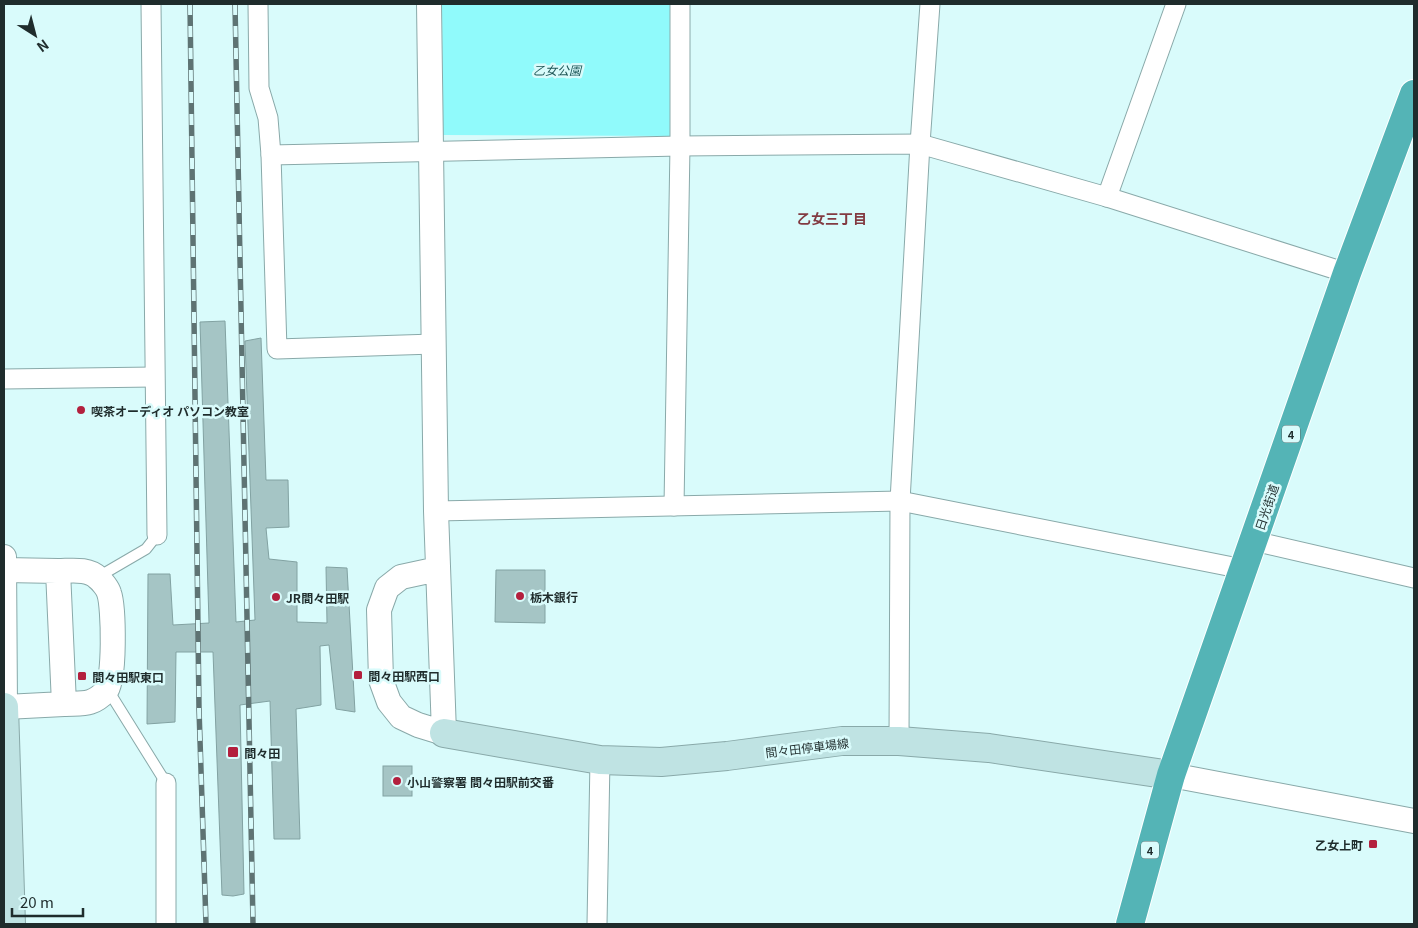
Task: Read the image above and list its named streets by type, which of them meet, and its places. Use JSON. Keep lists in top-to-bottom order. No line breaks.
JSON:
{"streets":{"highway":["4","日光街道"],"main road":["間々田停車場線"]},"crossings":[["日光街道","間々田停車場線"]],"districts":["乙女三丁目"],"parks":["乙女公園"],"places":{"other":["喫茶オーディオ パソコン教室","栃木銀行","JR間々田駅","小山警察署 間々田駅前交番"],"transit":["間々田駅西口","間々田駅東口","間々田","乙女上町"]},"scale_bar":"20 m","north":"bottom right"}
